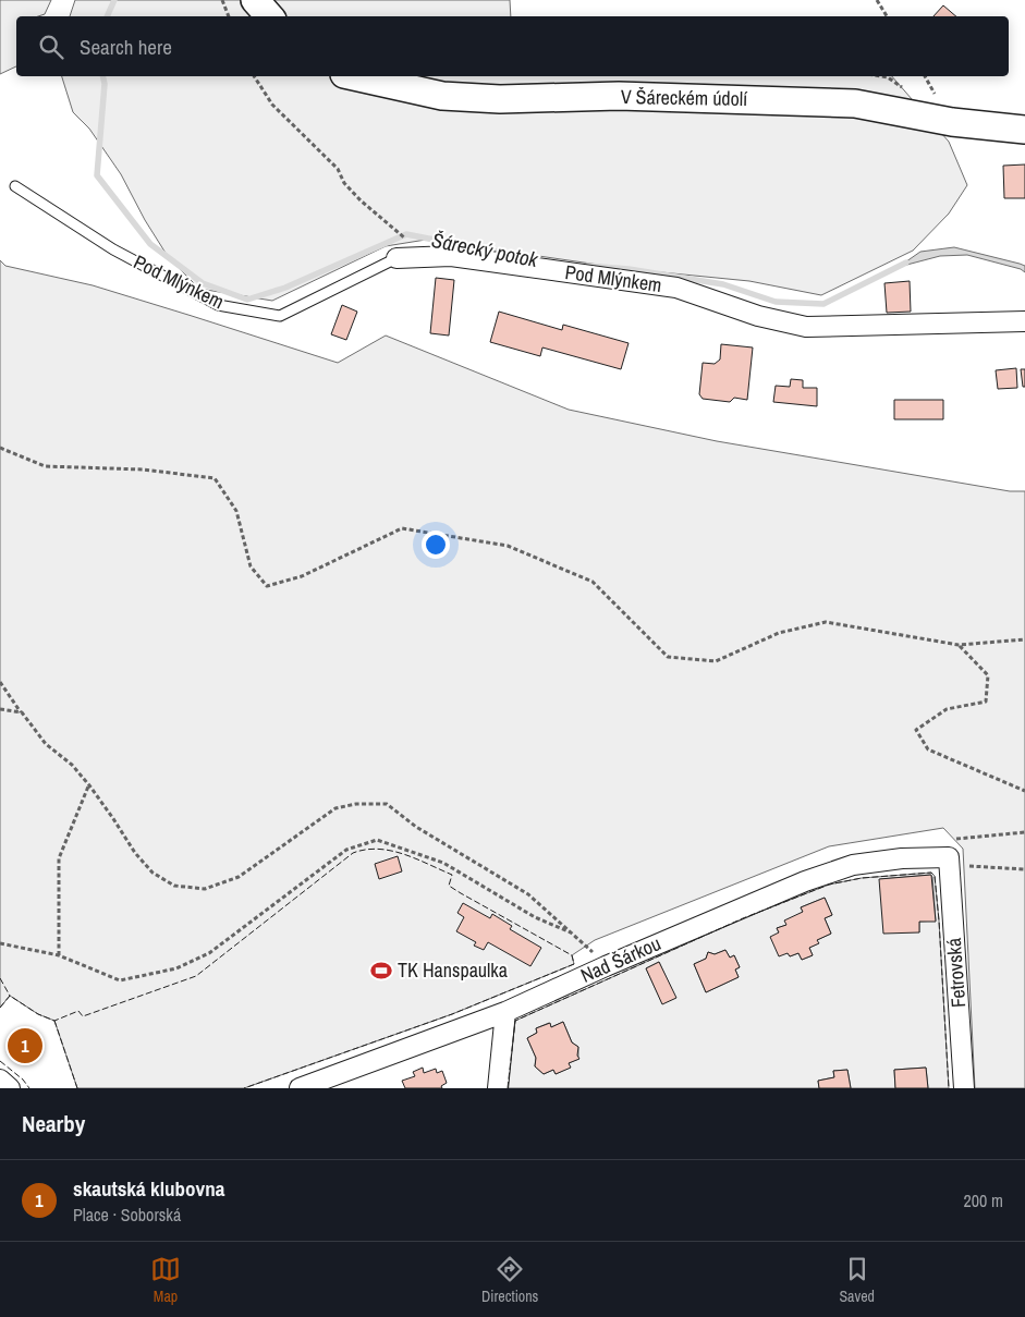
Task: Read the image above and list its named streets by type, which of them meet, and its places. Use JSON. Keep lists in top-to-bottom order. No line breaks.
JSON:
{"streets":{"street":["V Šáreckém údolí","Pod Mlýnkem","Nad Šárkou","Fetrovská"]},"crossings":[["Nad Šárkou","Fetrovská"]],"water":["Šárecký potok"],"places":{"sports":["TK Hanspaulka"]},"page":{"search":"Search here","pins":"1","heading":"Nearby","list":[{"mark":"1","name":"skautská klubovna","note":"Place · Soborská","value":"200 m"}],"nav":["Map","Directions","Saved"]}}
